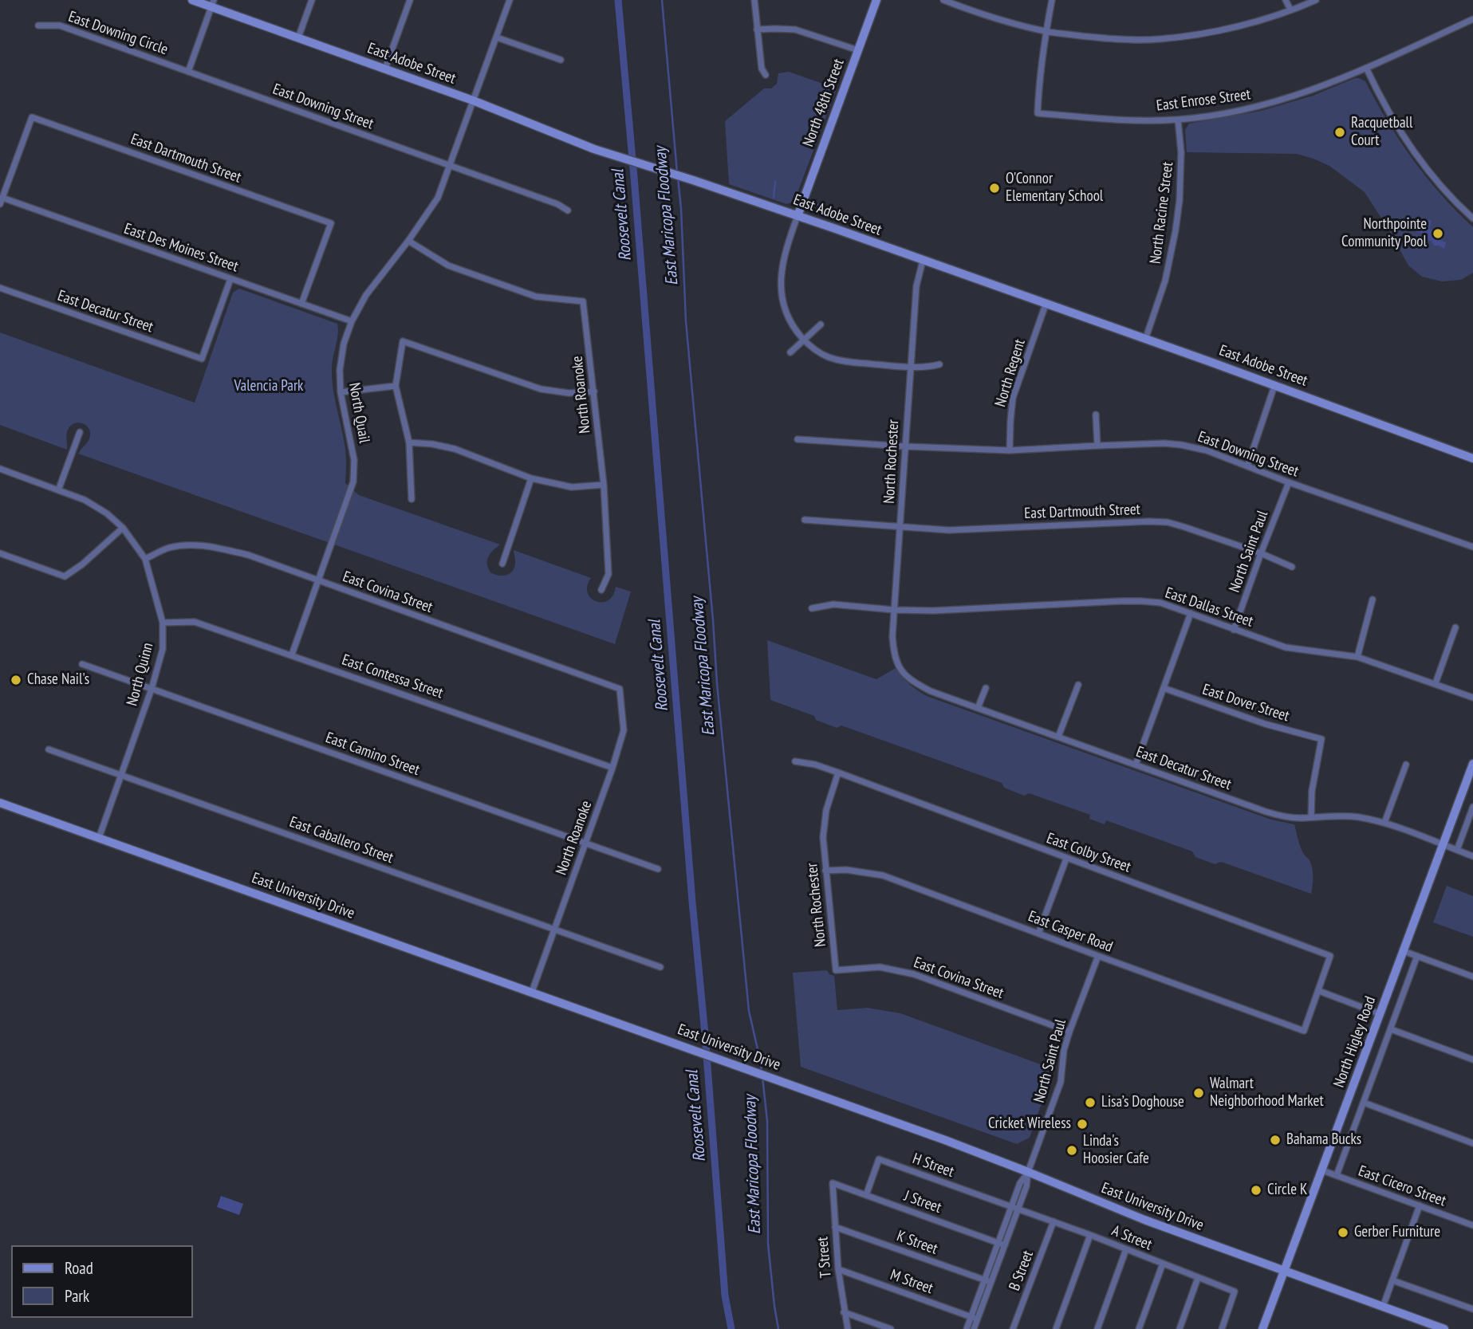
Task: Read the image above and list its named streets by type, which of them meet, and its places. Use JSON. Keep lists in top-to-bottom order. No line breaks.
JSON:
{"streets":{"main road":["East Adobe Street","North 48th Street","East University Drive","North Higley Road"],"street":["East Downing Circle","East Enrose Street","East Downing Street","East Dartmouth Street","North Racine Street","East Des Moines Street","East Decatur Street","North Regent","North Roanoke","North Quail","North Rochester","North Saint Paul","East Covina Street","East Dallas Street","North Quinn","East Contessa Street","East Dover Street","East Camino Street","East Caballero Street","East Colby Street","East Casper Road","H Street","East Cicero Street","J Street","A Street","K Street","T Street","B Street","M Street"]},"crossings":[["East Downing Circle","East Downing Street"],["East Adobe Street","North 48th Street"],["East Adobe Street","North Racine Street"],["East Adobe Street","North Regent"],["East Adobe Street","North Quail"],["East Adobe Street","North Rochester"],["East Enrose Street","North Racine Street"],["East Downing Street","North Regent"],["East Downing Street","North Quail"],["East Downing Street","North Rochester"],["East Downing Street","North Saint Paul"],["East Dartmouth Street","East Des Moines Street"],["East Dartmouth Street","North Rochester"],["East Dartmouth Street","North Saint Paul"],["East Des Moines Street","East Decatur Street"],["East Des Moines Street","North Quail"],["East Decatur Street","North Rochester"],["East Decatur Street","East Dover Street"],["East Decatur Street","North Higley Road"],["North Roanoke","North Quail"],["North Roanoke","East Covina Street"],["North Roanoke","East Contessa Street"],["North Roanoke","East Camino Street"],["North Roanoke","East Caballero Street"],["North Roanoke","East University Drive"],["North Quail","East Covina Street"],["North Quail","East Contessa Street"],["North Rochester","East Covina Street"],["North Rochester","East Dallas Street"],["North Rochester","East Colby Street"],["North Rochester","East Casper Road"],["North Saint Paul","East Covina Street"],["North Saint Paul","East Dallas Street"],["North Saint Paul","East University Drive"],["North Saint Paul","East Casper Road"],["East Covina Street","North Quinn"],["North Quinn","East Contessa Street"],["North Quinn","East Camino Street"],["North Quinn","East Caballero Street"],["North Quinn","East University Drive"],["East Colby Street","East Casper Road"],["East University Drive","North Higley Road"],["North Higley Road","East Cicero Street"],["H Street","J Street"],["H Street","A Street"],["J Street","T Street"],["A Street","B Street"],["K Street","T Street"],["T Street","M Street"]],"water":["Roosevelt Canal","East Maricopa Floodway"],"parks":["Valencia Park"],"places":["Racquetball Court","O'Connor Elementary School","Northpointe Community Pool","Chase Nail's","Walmart Neighborhood Market","Lisa’s Doghouse","Cricket Wireless","Bahama Bucks","Linda's Hoosier Cafe","Circle K","Gerber Furniture"],"legend":["Road","Park"]}
